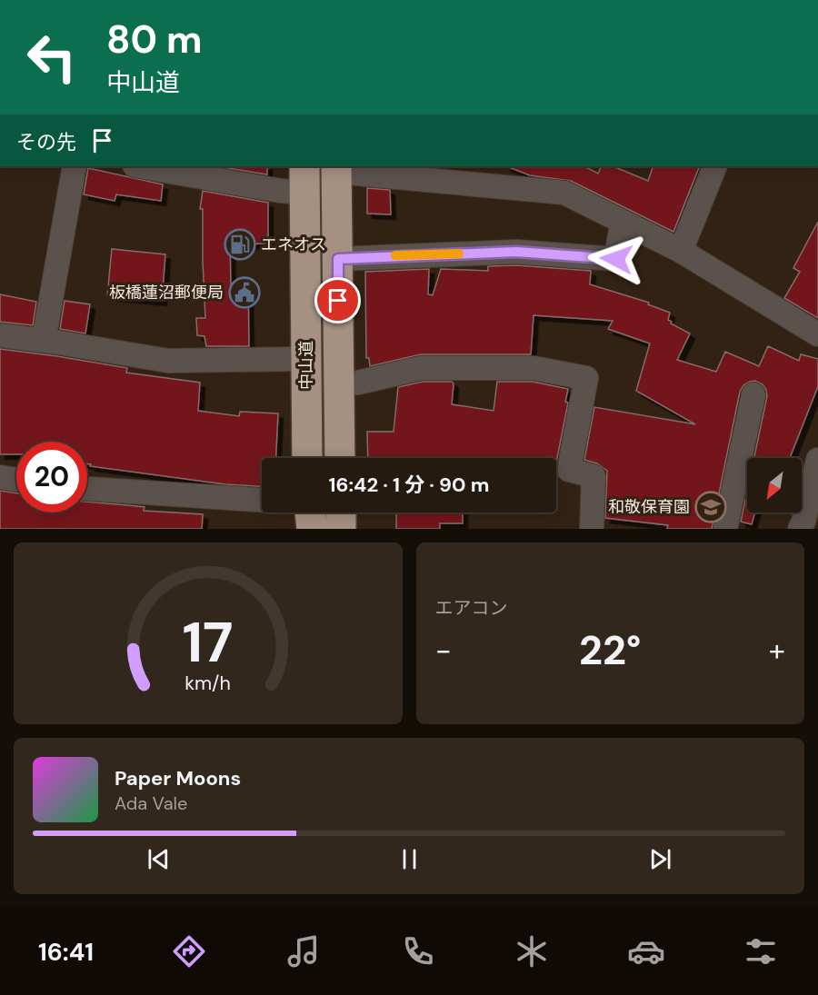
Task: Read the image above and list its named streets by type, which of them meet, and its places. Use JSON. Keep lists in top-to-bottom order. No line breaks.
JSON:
{"streets":{"highway":["中山道"]},"places":{"fuel station":["エネオス"],"public building":["板橋蓮沼郵便局"],"school or university":["和敬保育園"]},"north":"bottom left","page":{"turn":["80 m","中山道"],"then":"その先","limit":"20","trip":"16:42 · 1 分 · 90 m","tile":"エアコン","heat":["−","22°","+"],"song":["Paper Moons","Ada Vale"],"tabs":"16:41","gauge":["17","km/h"]}}
